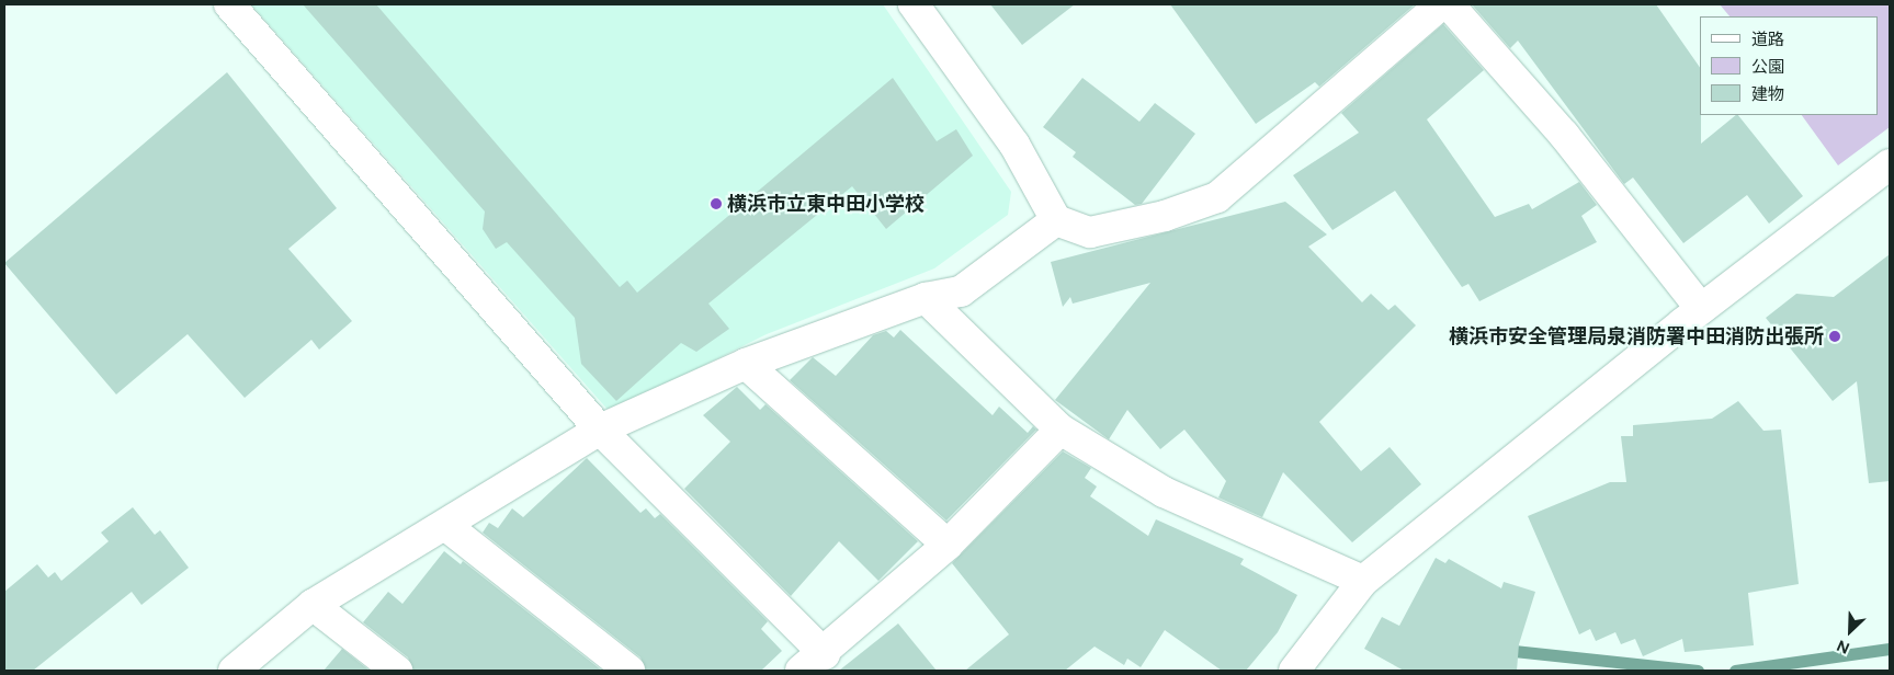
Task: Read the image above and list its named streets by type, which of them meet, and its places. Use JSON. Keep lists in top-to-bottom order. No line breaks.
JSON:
{"places":["横浜市立東中田小学校","横浜市安全管理局泉消防署中田消防出張所"],"legend":["道路","公園","建物"],"north":"bottom left"}
